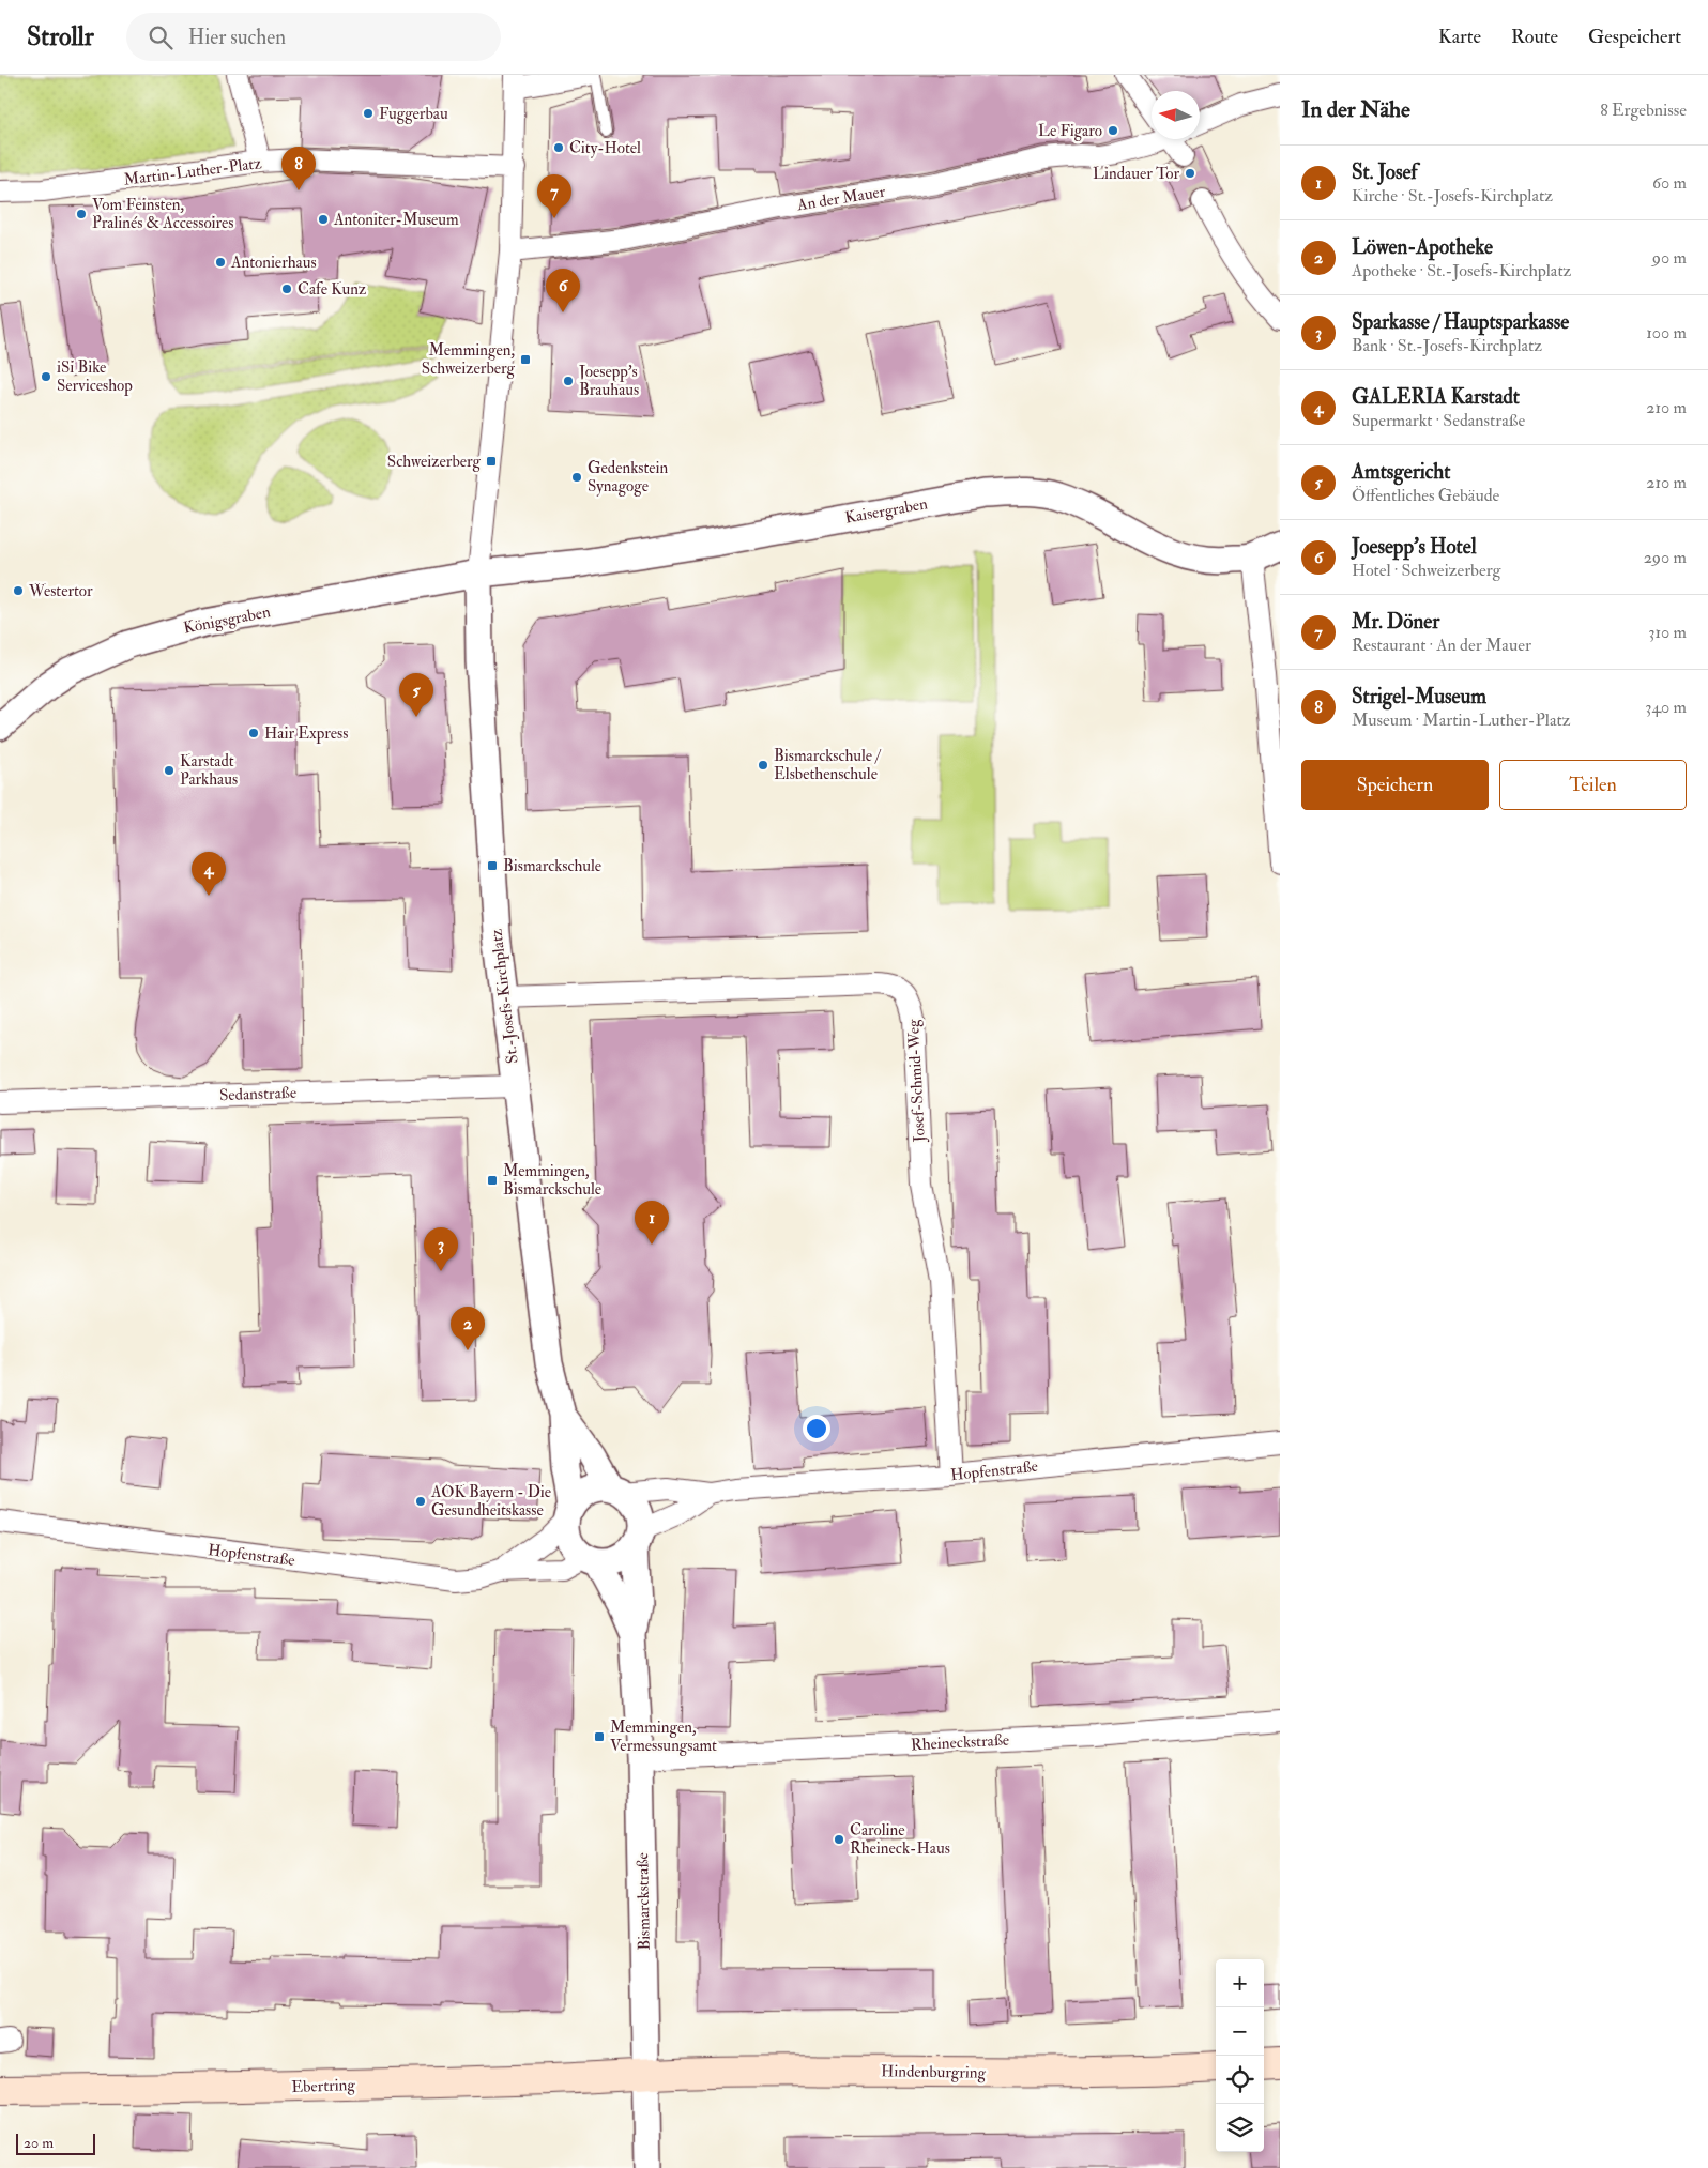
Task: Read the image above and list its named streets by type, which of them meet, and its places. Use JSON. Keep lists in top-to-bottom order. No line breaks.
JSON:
{"streets":{"main road":["Hindenburgring","Ebertring"],"street":["Martin-Luther-Platz","An der Mauer","Kaisergraben","Königsgraben","St.-Josefs-Kirchplatz","Josef-Schmid-Weg","Sedanstraße","Hopfenstraße","Rheineckstraße","Bismarckstraße"]},"crossings":[["Kaisergraben","Königsgraben"],["Kaisergraben","St.-Josefs-Kirchplatz"],["Königsgraben","St.-Josefs-Kirchplatz"],["St.-Josefs-Kirchplatz","Josef-Schmid-Weg"],["St.-Josefs-Kirchplatz","Sedanstraße"],["St.-Josefs-Kirchplatz","Hopfenstraße"],["St.-Josefs-Kirchplatz","Bismarckstraße"],["Josef-Schmid-Weg","Hopfenstraße"],["Hopfenstraße","Bismarckstraße"],["Rheineckstraße","Bismarckstraße"],["Bismarckstraße","Hindenburgring"],["Bismarckstraße","Ebertring"],["Hindenburgring","Ebertring"]],"places":{"other":["Fuggerbau","Le Figaro","City-Hotel","Lindauer Tor","Vom Feinsten, Pralinés & Accessoires","Antoniter-Museum","Antonierhaus","Cafe Kunz","iSi Bike Serviceshop","Joesepp's Brauhaus","Gedenkstein Synagoge","Westertor","Hair Express","Bismarckschule / Elsbethenschule","Karstadt Parkhaus","AOK Bayern - Die Gesundheitskasse","Caroline Rheineck-Haus"],"transit":["Memmingen, Schweizerberg","Schweizerberg","Bismarckschule","Memmingen, Bismarckschule","Memmingen, Vermessungsamt"]},"scale_bar":"20 m","north":"left","page":{"header":"Strollr","search":"Hier suchen","nav":["Karte","Route","Gespeichert"],"heading":["In der Nähe","8 Ergebnisse"],"list":[{"mark":"1","name":"St. Josef","note":"Kirche · St.-Josefs-Kirchplatz","value":"60 m"},{"mark":"2","name":"Löwen-Apotheke","note":"Apotheke · St.-Josefs-Kirchplatz","value":"90 m"},{"mark":"3","name":"Sparkasse / Hauptsparkasse","note":"Bank · St.-Josefs-Kirchplatz","value":"100 m"},{"mark":"4","name":"GALERIA Karstadt","note":"Supermarkt · Sedanstraße","value":"210 m"},{"mark":"5","name":"Amtsgericht","note":"Öffentliches Gebäude","value":"210 m"},{"mark":"6","name":"Joesepp's Hotel","note":"Hotel · Schweizerberg","value":"290 m"},{"mark":"7","name":"Mr. Döner","note":"Restaurant · An der Mauer","value":"310 m"},{"mark":"8","name":"Strigel-Museum","note":"Museum · Martin-Luther-Platz","value":"340 m"}],"pins":["8","7","6","5","4","1","3","2"],"buttons":["Speichern","Teilen"],"map_buttons":["+","−"],"scale":"20 m"}}
